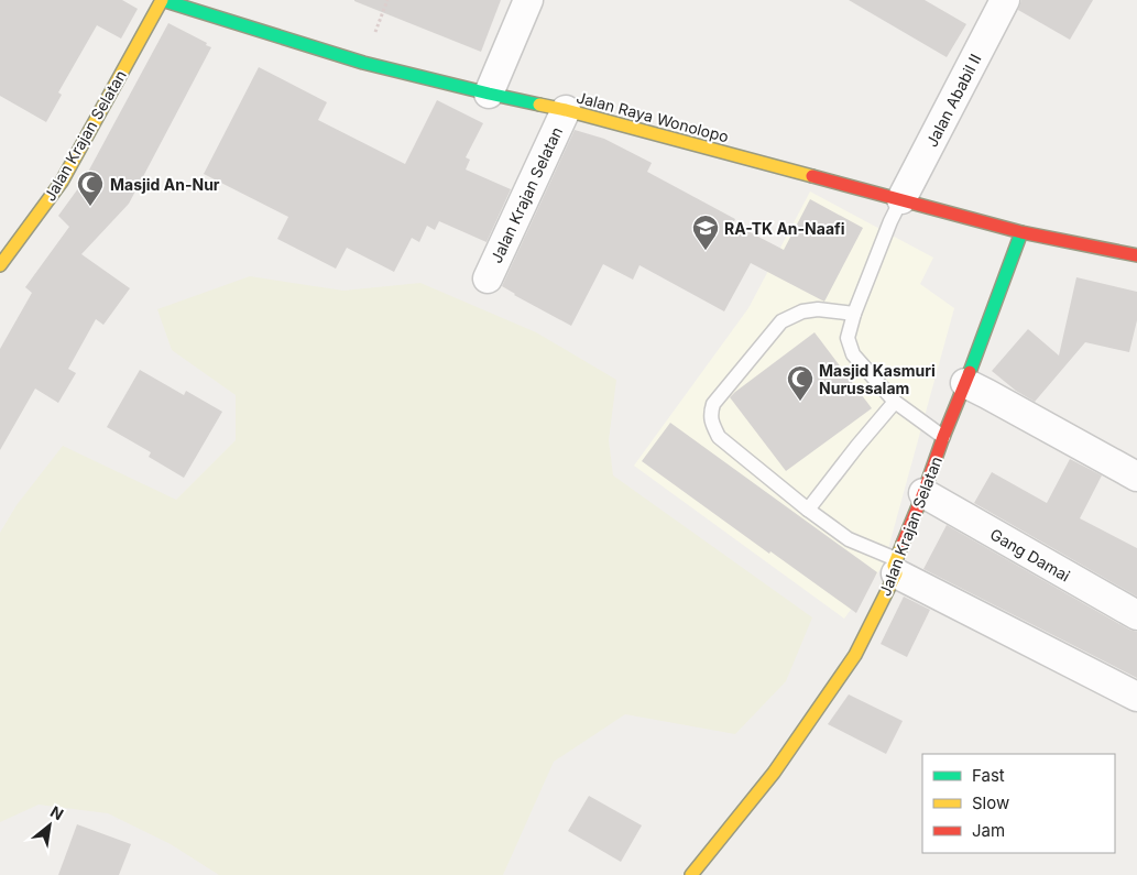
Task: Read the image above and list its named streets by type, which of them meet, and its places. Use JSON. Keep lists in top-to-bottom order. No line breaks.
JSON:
{"streets":{"street":["Jalan Ababil II","Jalan Raya Wonolopo","Jalan Krajan Selatan","Gang Damai"]},"crossings":[["Jalan Ababil II","Jalan Raya Wonolopo"],["Jalan Raya Wonolopo","Jalan Krajan Selatan"],["Jalan Krajan Selatan","Gang Damai"]],"places":{"mosque":["Masjid An-Nur","Masjid Kasmuri Nurussalam"],"school or university":["RA-TK An-Naafi"]},"legend":["Fast","Slow","Jam"],"north":"top right"}
